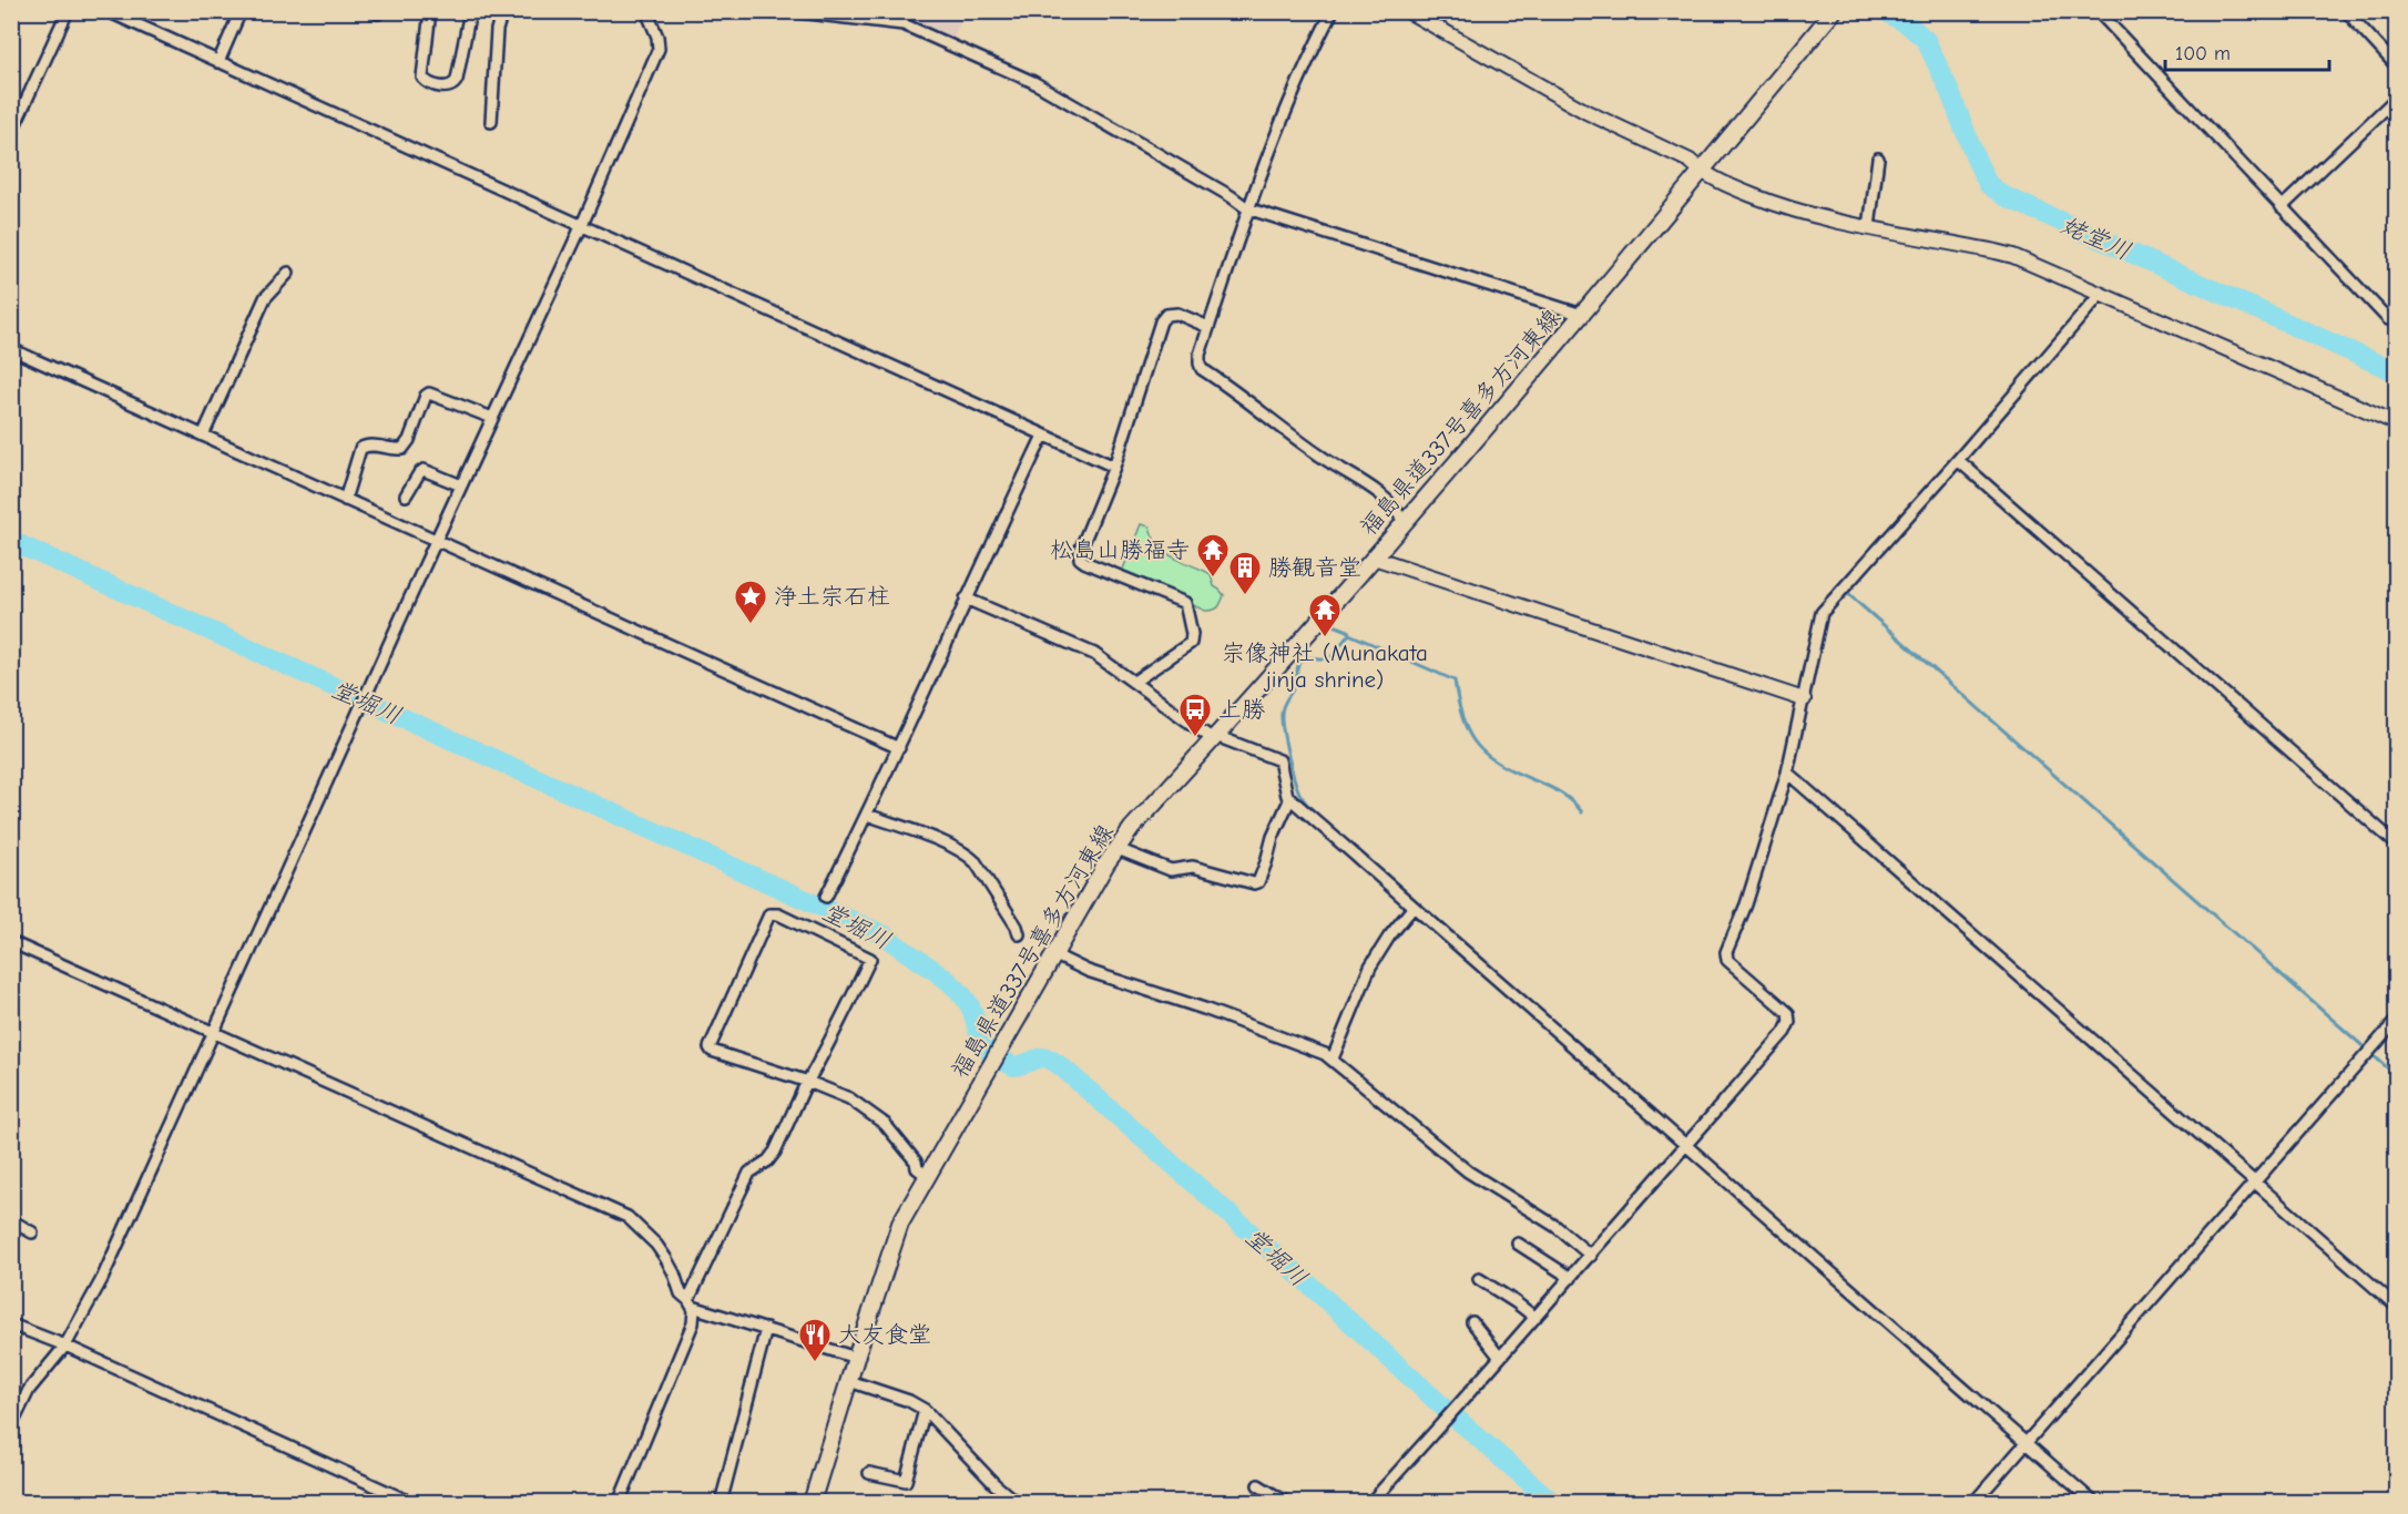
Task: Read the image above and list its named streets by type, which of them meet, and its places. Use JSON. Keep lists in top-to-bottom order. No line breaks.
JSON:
{"streets":{"main road":["福島県道337号喜多方河東線"]},"water":["姥堂川","堂堀川"],"places":{"temple":["松島山勝福寺","宗像神社 (Munakata jinja shrine)"],"building":["勝観音堂"],"place":["浄土宗石柱"],"bus stop":["上勝"],"restaurant":["大友食堂"]},"scale_bar":"100 m"}
